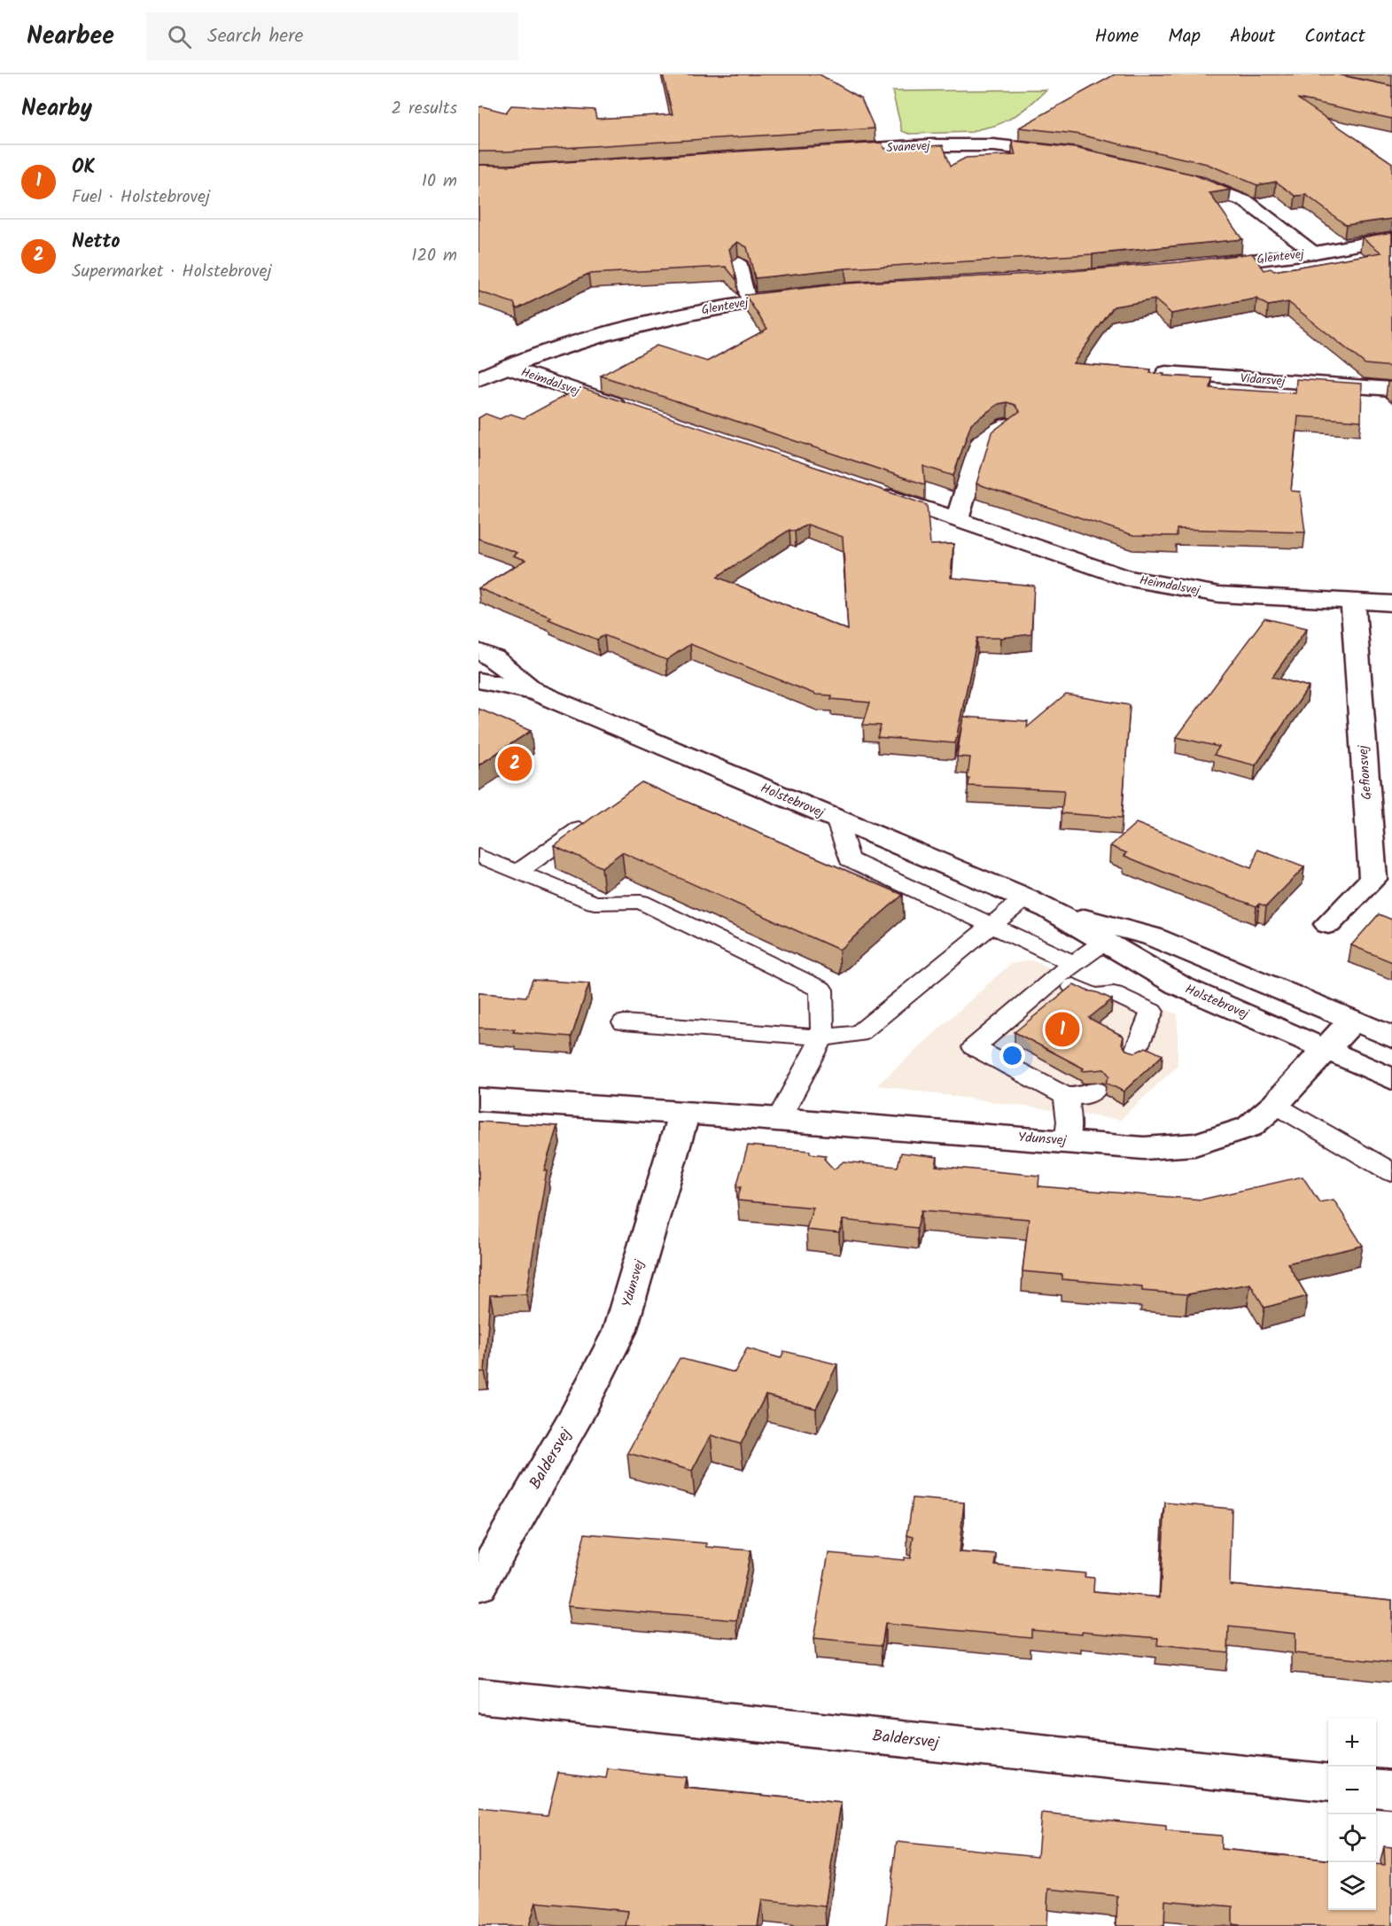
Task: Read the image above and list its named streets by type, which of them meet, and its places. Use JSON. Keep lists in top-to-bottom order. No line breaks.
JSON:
{"streets":{"street":["Svanevej","Glentevej","Vidarsvej","Heimdalsvej","Gefionsvej","Holstebrovej","Ydunsvej","Baldersvej"]},"crossings":[["Glentevej","Heimdalsvej"],["Heimdalsvej","Gefionsvej"],["Holstebrovej","Ydunsvej"],["Ydunsvej","Baldersvej"]],"page":{"header":"Nearbee","search":"Search here","nav":["Home","Map","About","Contact"],"heading":["Nearby","2 results"],"list":[{"mark":"1","name":"OK","note":"Fuel · Holstebrovej","value":"10 m"},{"mark":"2","name":"Netto","note":"Supermarket · Holstebrovej","value":"120 m"}],"pins":["2","1"],"map_buttons":["+","−"]}}
